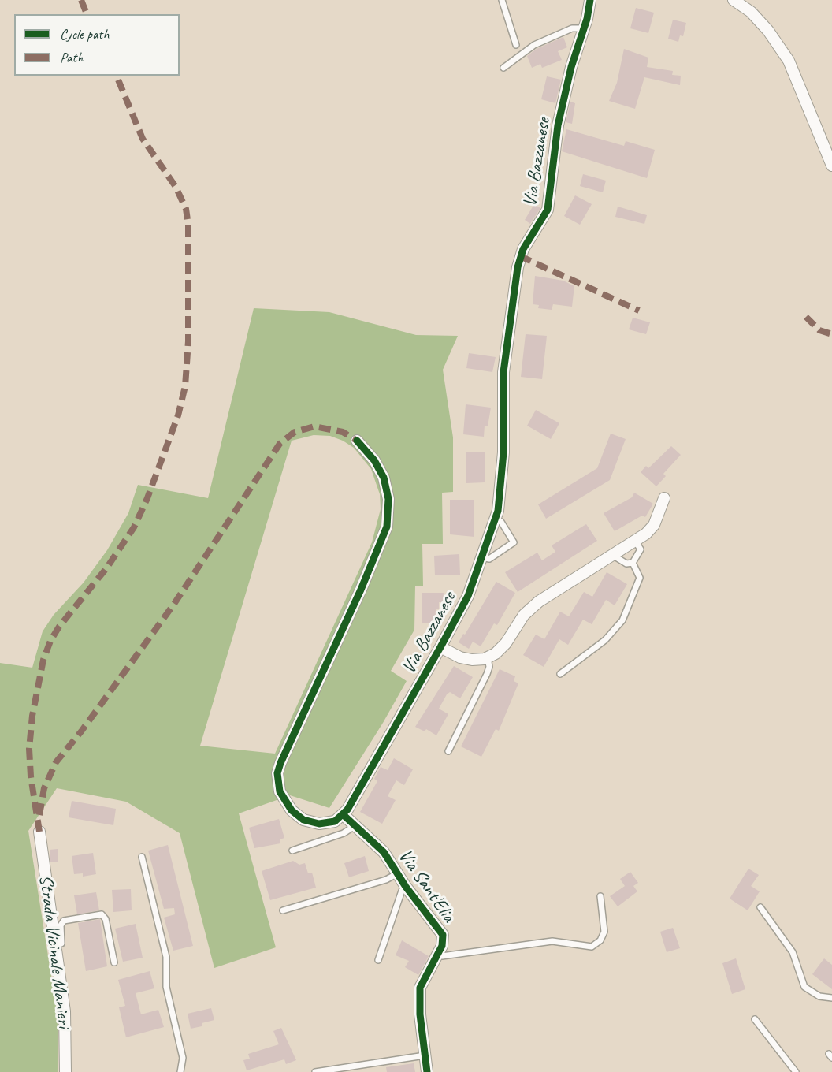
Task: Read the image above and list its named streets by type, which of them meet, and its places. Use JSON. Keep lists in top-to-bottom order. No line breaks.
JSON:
{"streets":{"street":["Via Bazzanese","Via Sant'Elia","Strada Vicinale Manieri"]},"crossings":[["Via Bazzanese","Via Sant'Elia"]],"legend":["Cycle path","Path"]}
